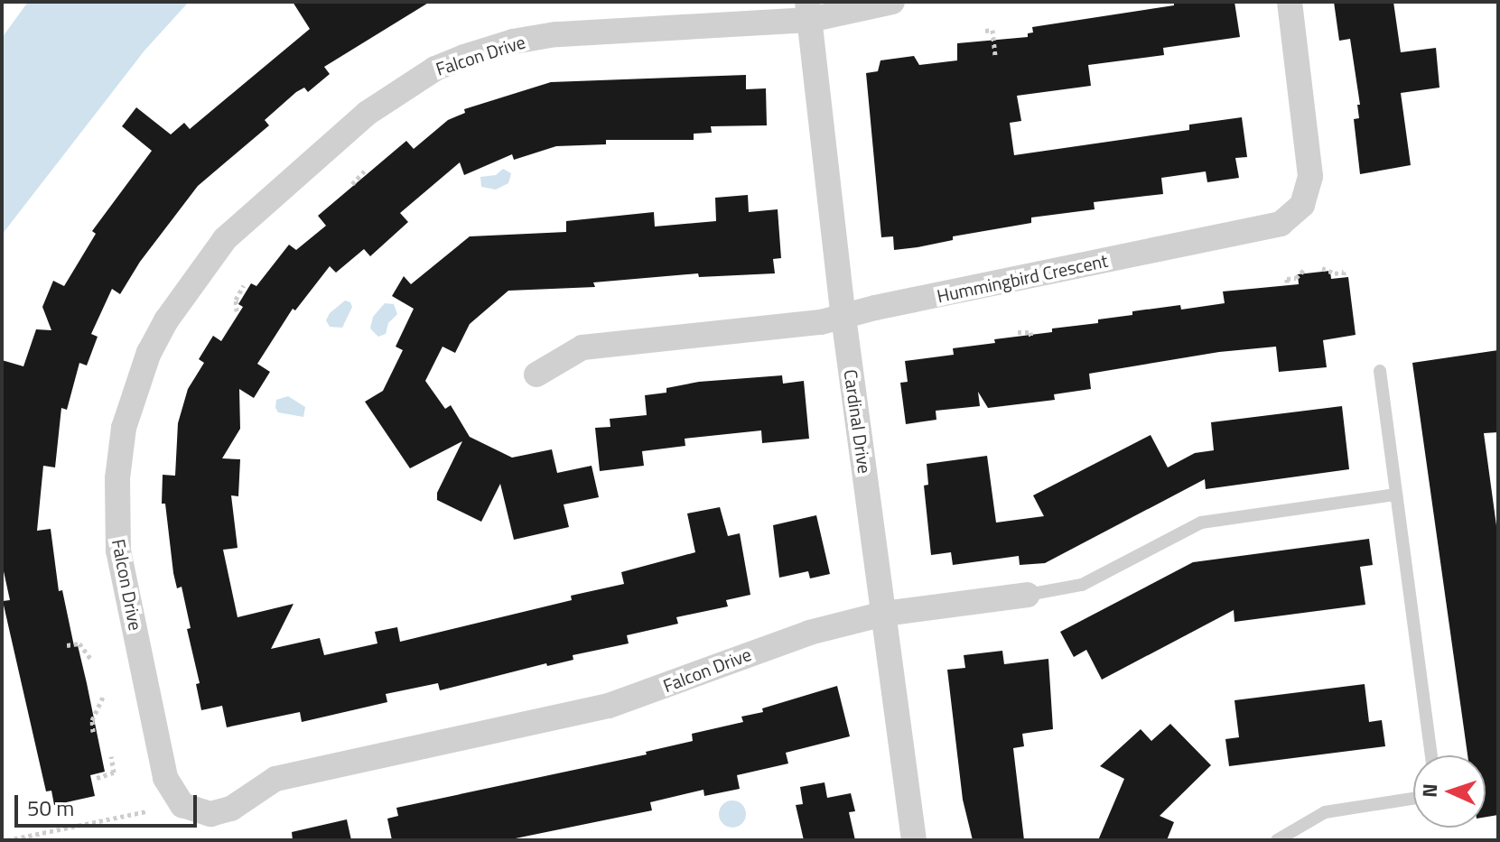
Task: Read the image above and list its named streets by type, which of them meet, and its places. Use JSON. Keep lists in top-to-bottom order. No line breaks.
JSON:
{"streets":{"street":["Falcon Drive","Hummingbird Crescent","Cardinal Drive"]},"crossings":[["Falcon Drive","Cardinal Drive"],["Hummingbird Crescent","Cardinal Drive"]],"scale_bar":"50 m","north":"left"}
